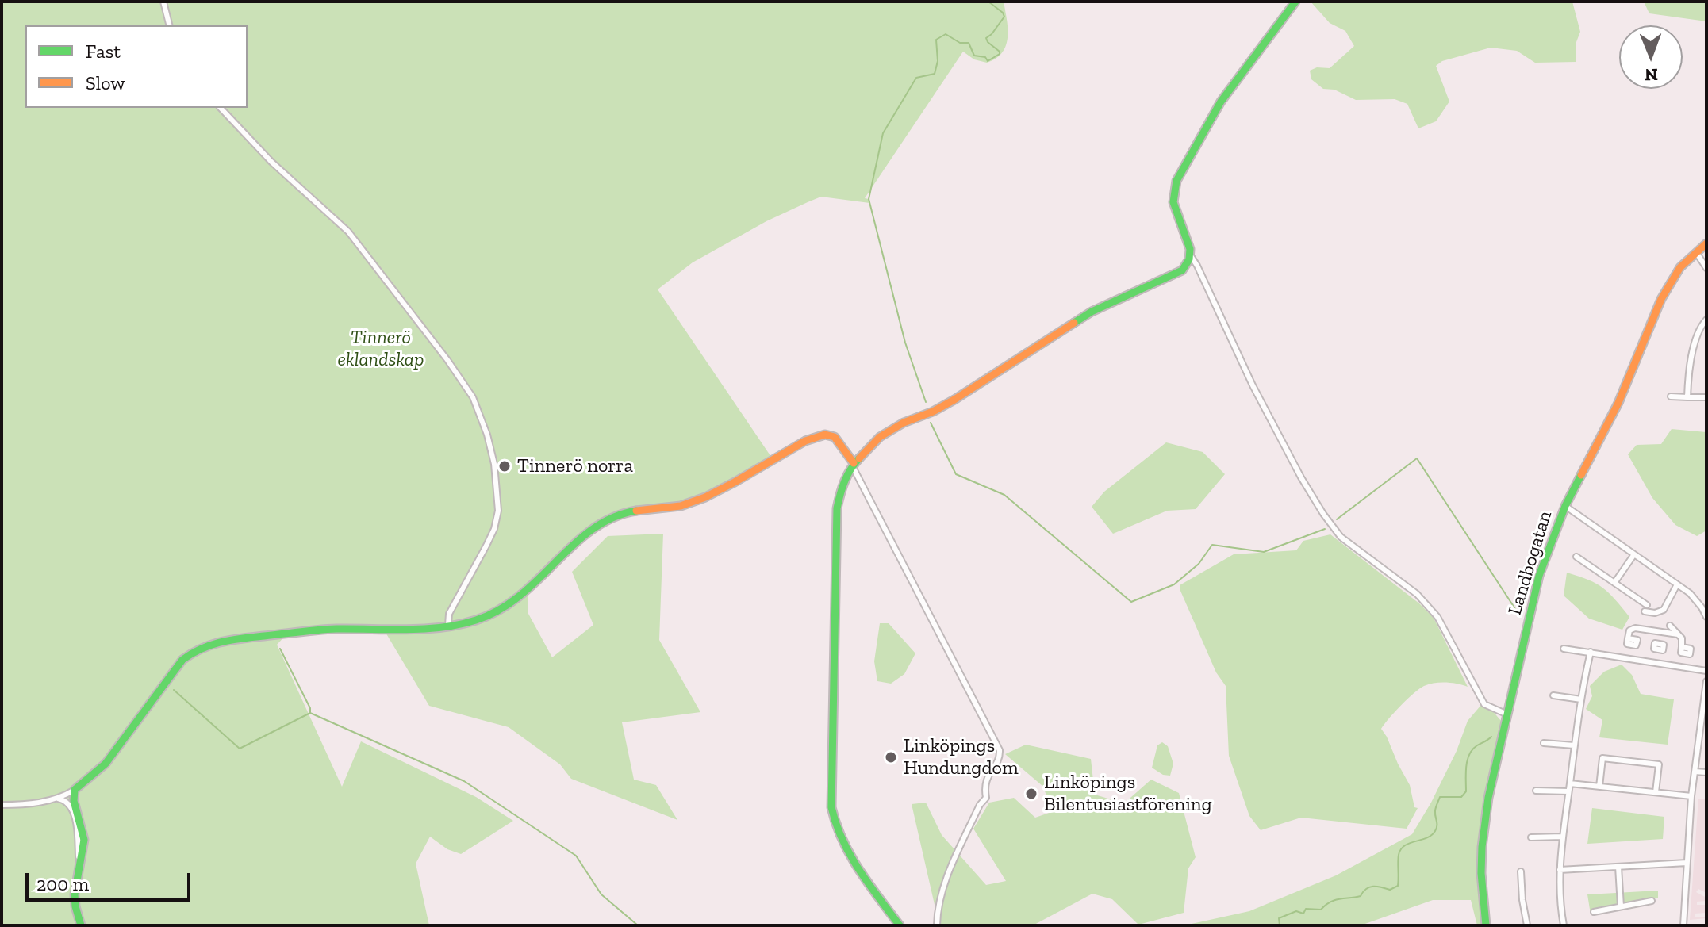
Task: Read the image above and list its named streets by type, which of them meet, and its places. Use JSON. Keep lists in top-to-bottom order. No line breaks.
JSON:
{"streets":{"street":["Landbogatan"]},"parks":["Tinnerö eklandskap"],"places":["Tinnerö norra","Linköpings Hundungdom","Linköpings Bilentusiastförening"],"legend":["Fast","Slow"],"scale_bar":"200 m","north":"bottom"}
